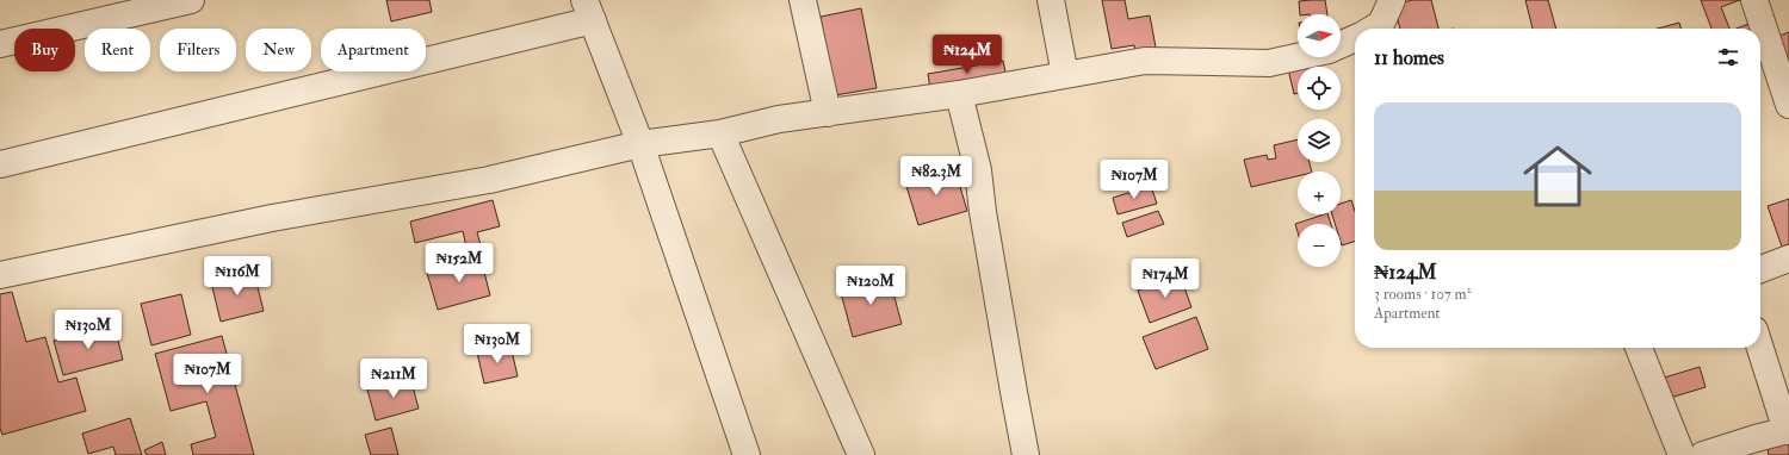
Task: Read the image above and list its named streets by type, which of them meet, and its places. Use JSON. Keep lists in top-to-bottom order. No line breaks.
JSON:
{"north":"right","page":{"map_buttons":["+","−"],"chip":["Buy","Rent","Filters","New","Apartment"],"heading":"11 homes","price":["₦124M","₦82.3M","₦107M","₦152M","₦116M","₦174M","₦120M","₦130M","₦130M","₦107M","₦211M"],"list":[{"name":"₦124M","note":"3 rooms · 107 m² · Apartment"}]}}
